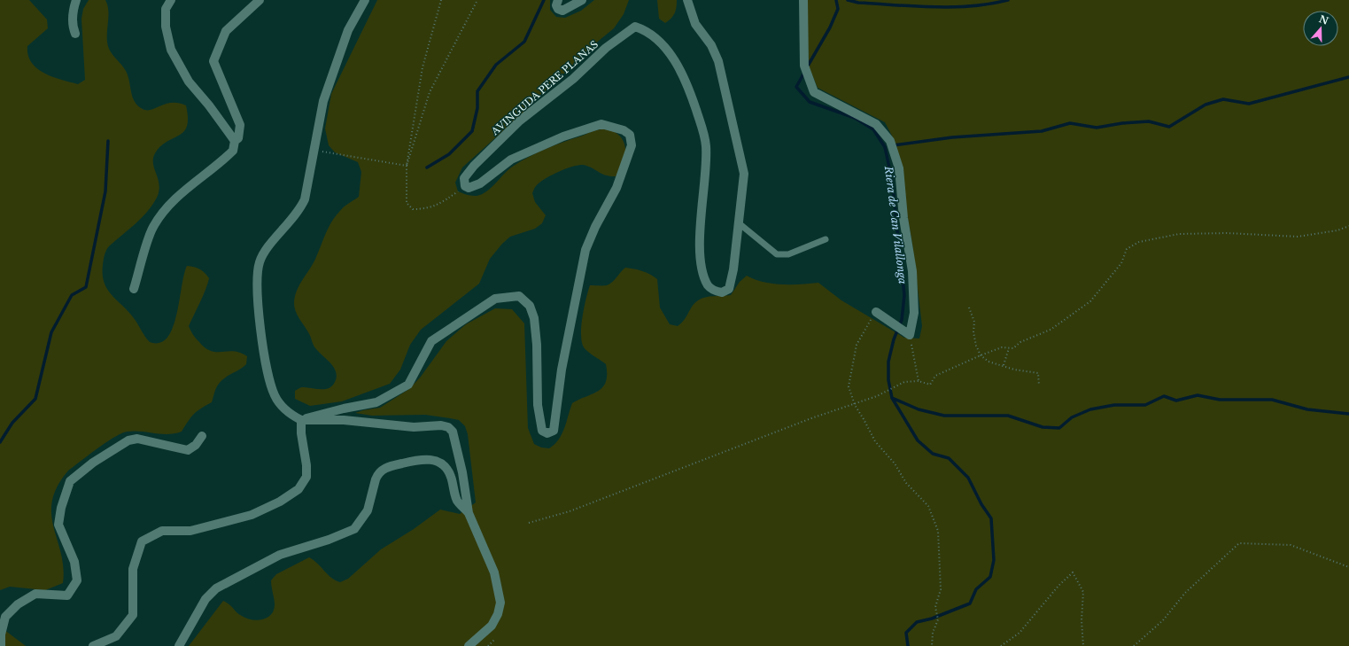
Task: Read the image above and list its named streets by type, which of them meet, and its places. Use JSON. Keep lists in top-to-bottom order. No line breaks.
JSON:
{"streets":{"street":["AVINGUDA PERE PLANAS"]},"water":["Riera de Can Vilallonga"],"north":"top"}
